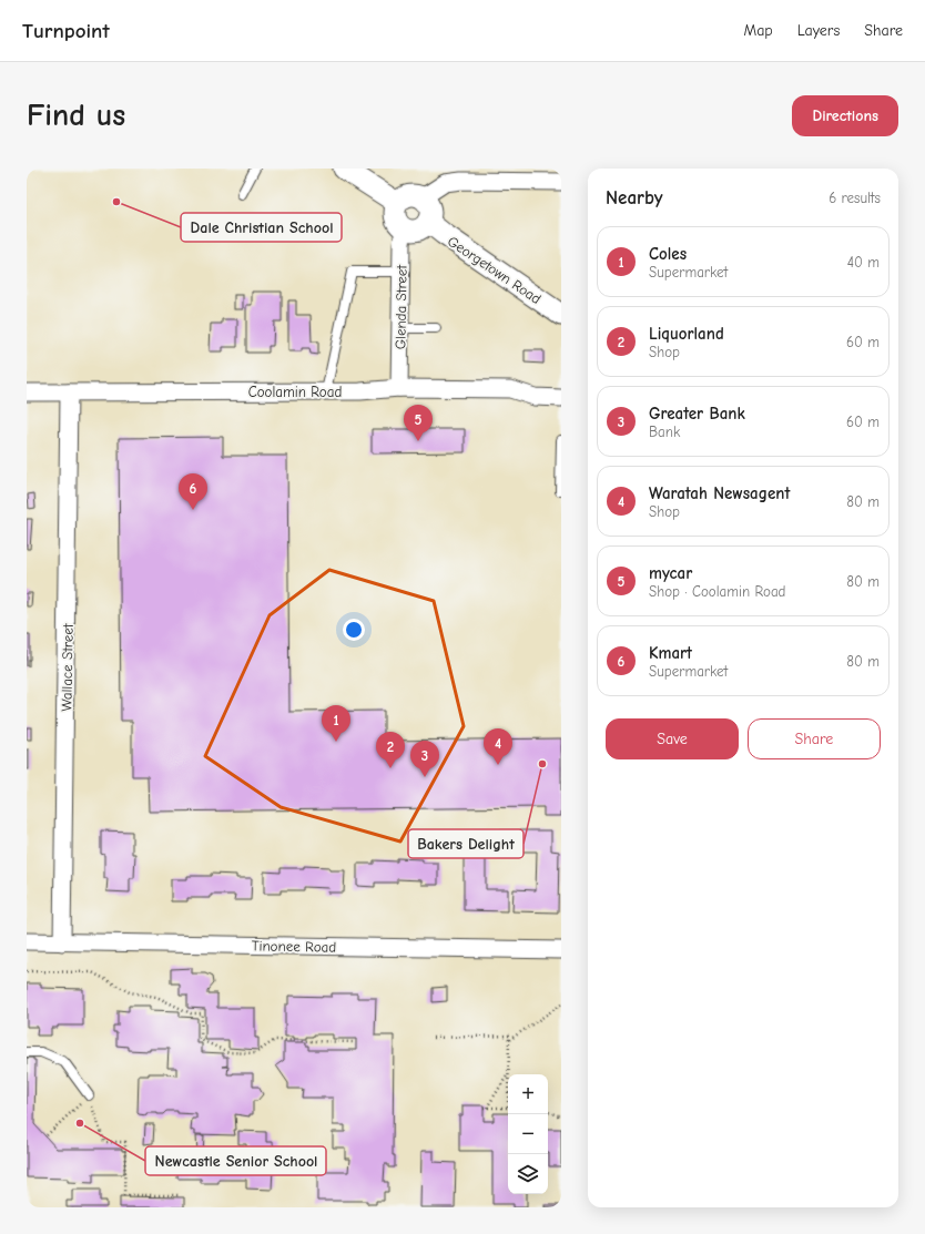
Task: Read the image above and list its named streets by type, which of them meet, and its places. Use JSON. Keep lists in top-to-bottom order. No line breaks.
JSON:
{"streets":{"street":["Georgetown Road","Glenda Street","Coolamin Road","Wallace Street","Tinonee Road"]},"crossings":[["Georgetown Road","Glenda Street"],["Glenda Street","Coolamin Road"],["Coolamin Road","Wallace Street"],["Wallace Street","Tinonee Road"]],"places":["Dale Christian School","Bakers Delight","Newcastle Senior School"],"page":{"header":"Turnpoint","nav":["Map","Layers","Share"],"buttons":["Directions",["Save","Share"]],"title":"Find us","heading":["Nearby","6 results"],"list":[{"mark":"1","name":"Coles","note":"Supermarket","value":"40 m"},{"mark":"2","name":"Liquorland","note":"Shop","value":"60 m"},{"mark":"3","name":"Greater Bank","note":"Bank","value":"60 m"},{"mark":"4","name":"Waratah Newsagent","note":"Shop","value":"80 m"},{"mark":"5","name":"mycar","note":"Shop · Coolamin Road","value":"80 m"},{"mark":"6","name":"Kmart","note":"Supermarket","value":"80 m"}],"pins":["5","6","1","4","2","3"],"map_buttons":["+","−"]}}
